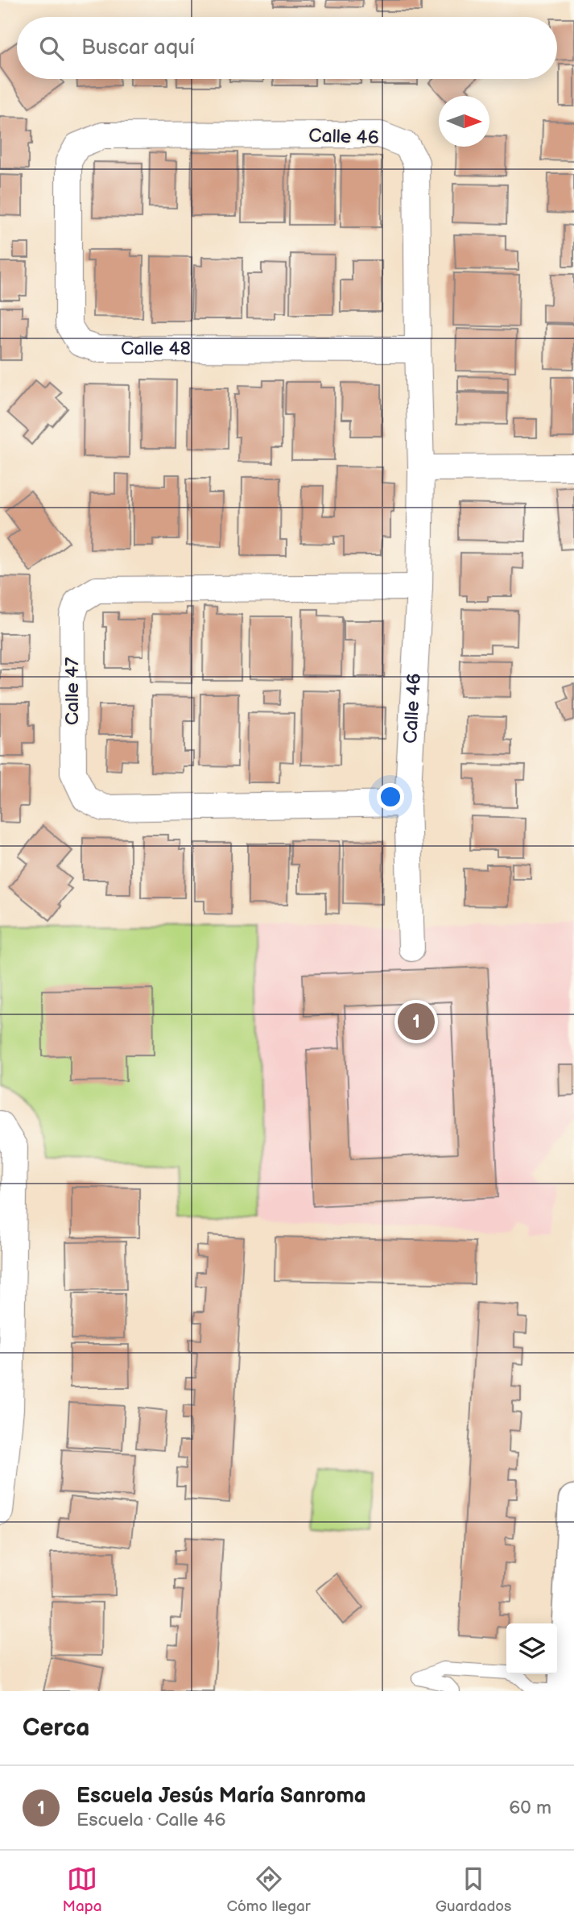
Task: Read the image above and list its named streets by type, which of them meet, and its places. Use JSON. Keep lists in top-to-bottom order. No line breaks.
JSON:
{"streets":{"street":["Calle 46","Calle 48","Calle 47"]},"crossings":[["Calle 46","Calle 48"],["Calle 46","Calle 47"]],"north":"right","page":{"search":"Buscar aquí","pins":"1","heading":"Cerca","list":[{"mark":"1","name":"Escuela Jesús María Sanroma","note":"Escuela · Calle 46","value":"60 m"}],"nav":["Mapa","Cómo llegar","Guardados"]}}
